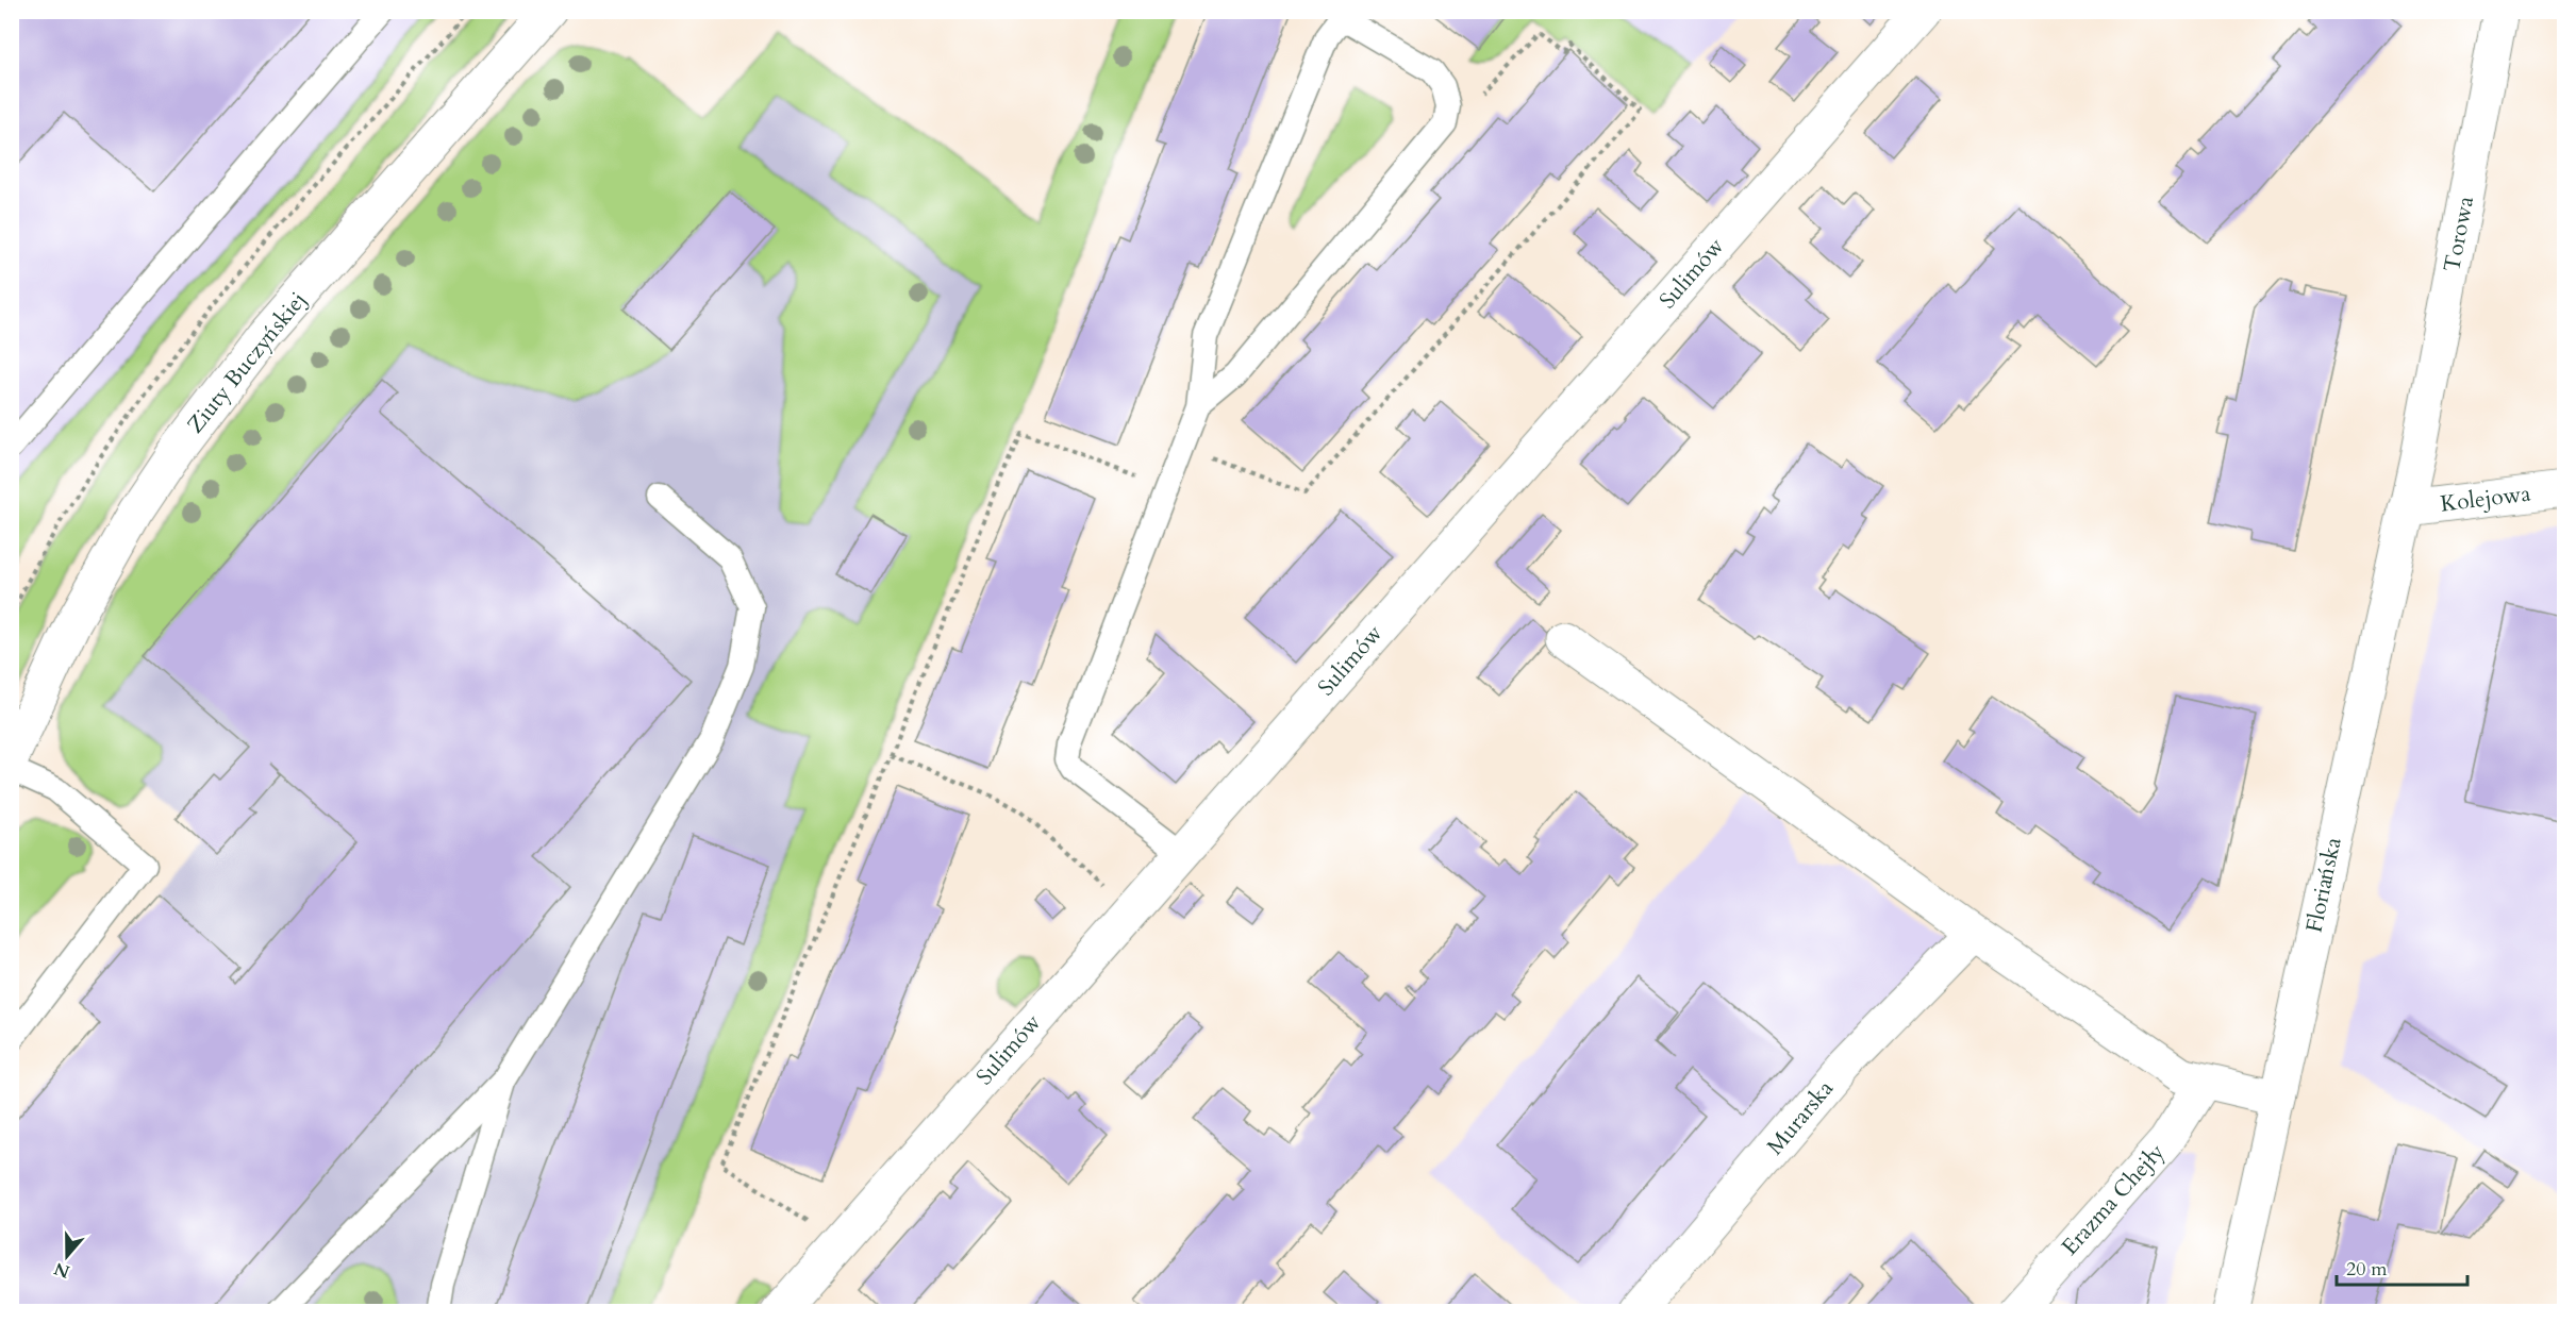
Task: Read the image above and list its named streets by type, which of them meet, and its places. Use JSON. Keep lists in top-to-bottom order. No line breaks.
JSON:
{"streets":{"street":["Torowa","Sulimów","Ziuty Buczyńskiej","Kolejowa","Floriańska","Murarska","Erazma Chejły"]},"crossings":[["Torowa","Floriańska"],["Kolejowa","Floriańska"]],"scale_bar":"20 m","north":"bottom"}
